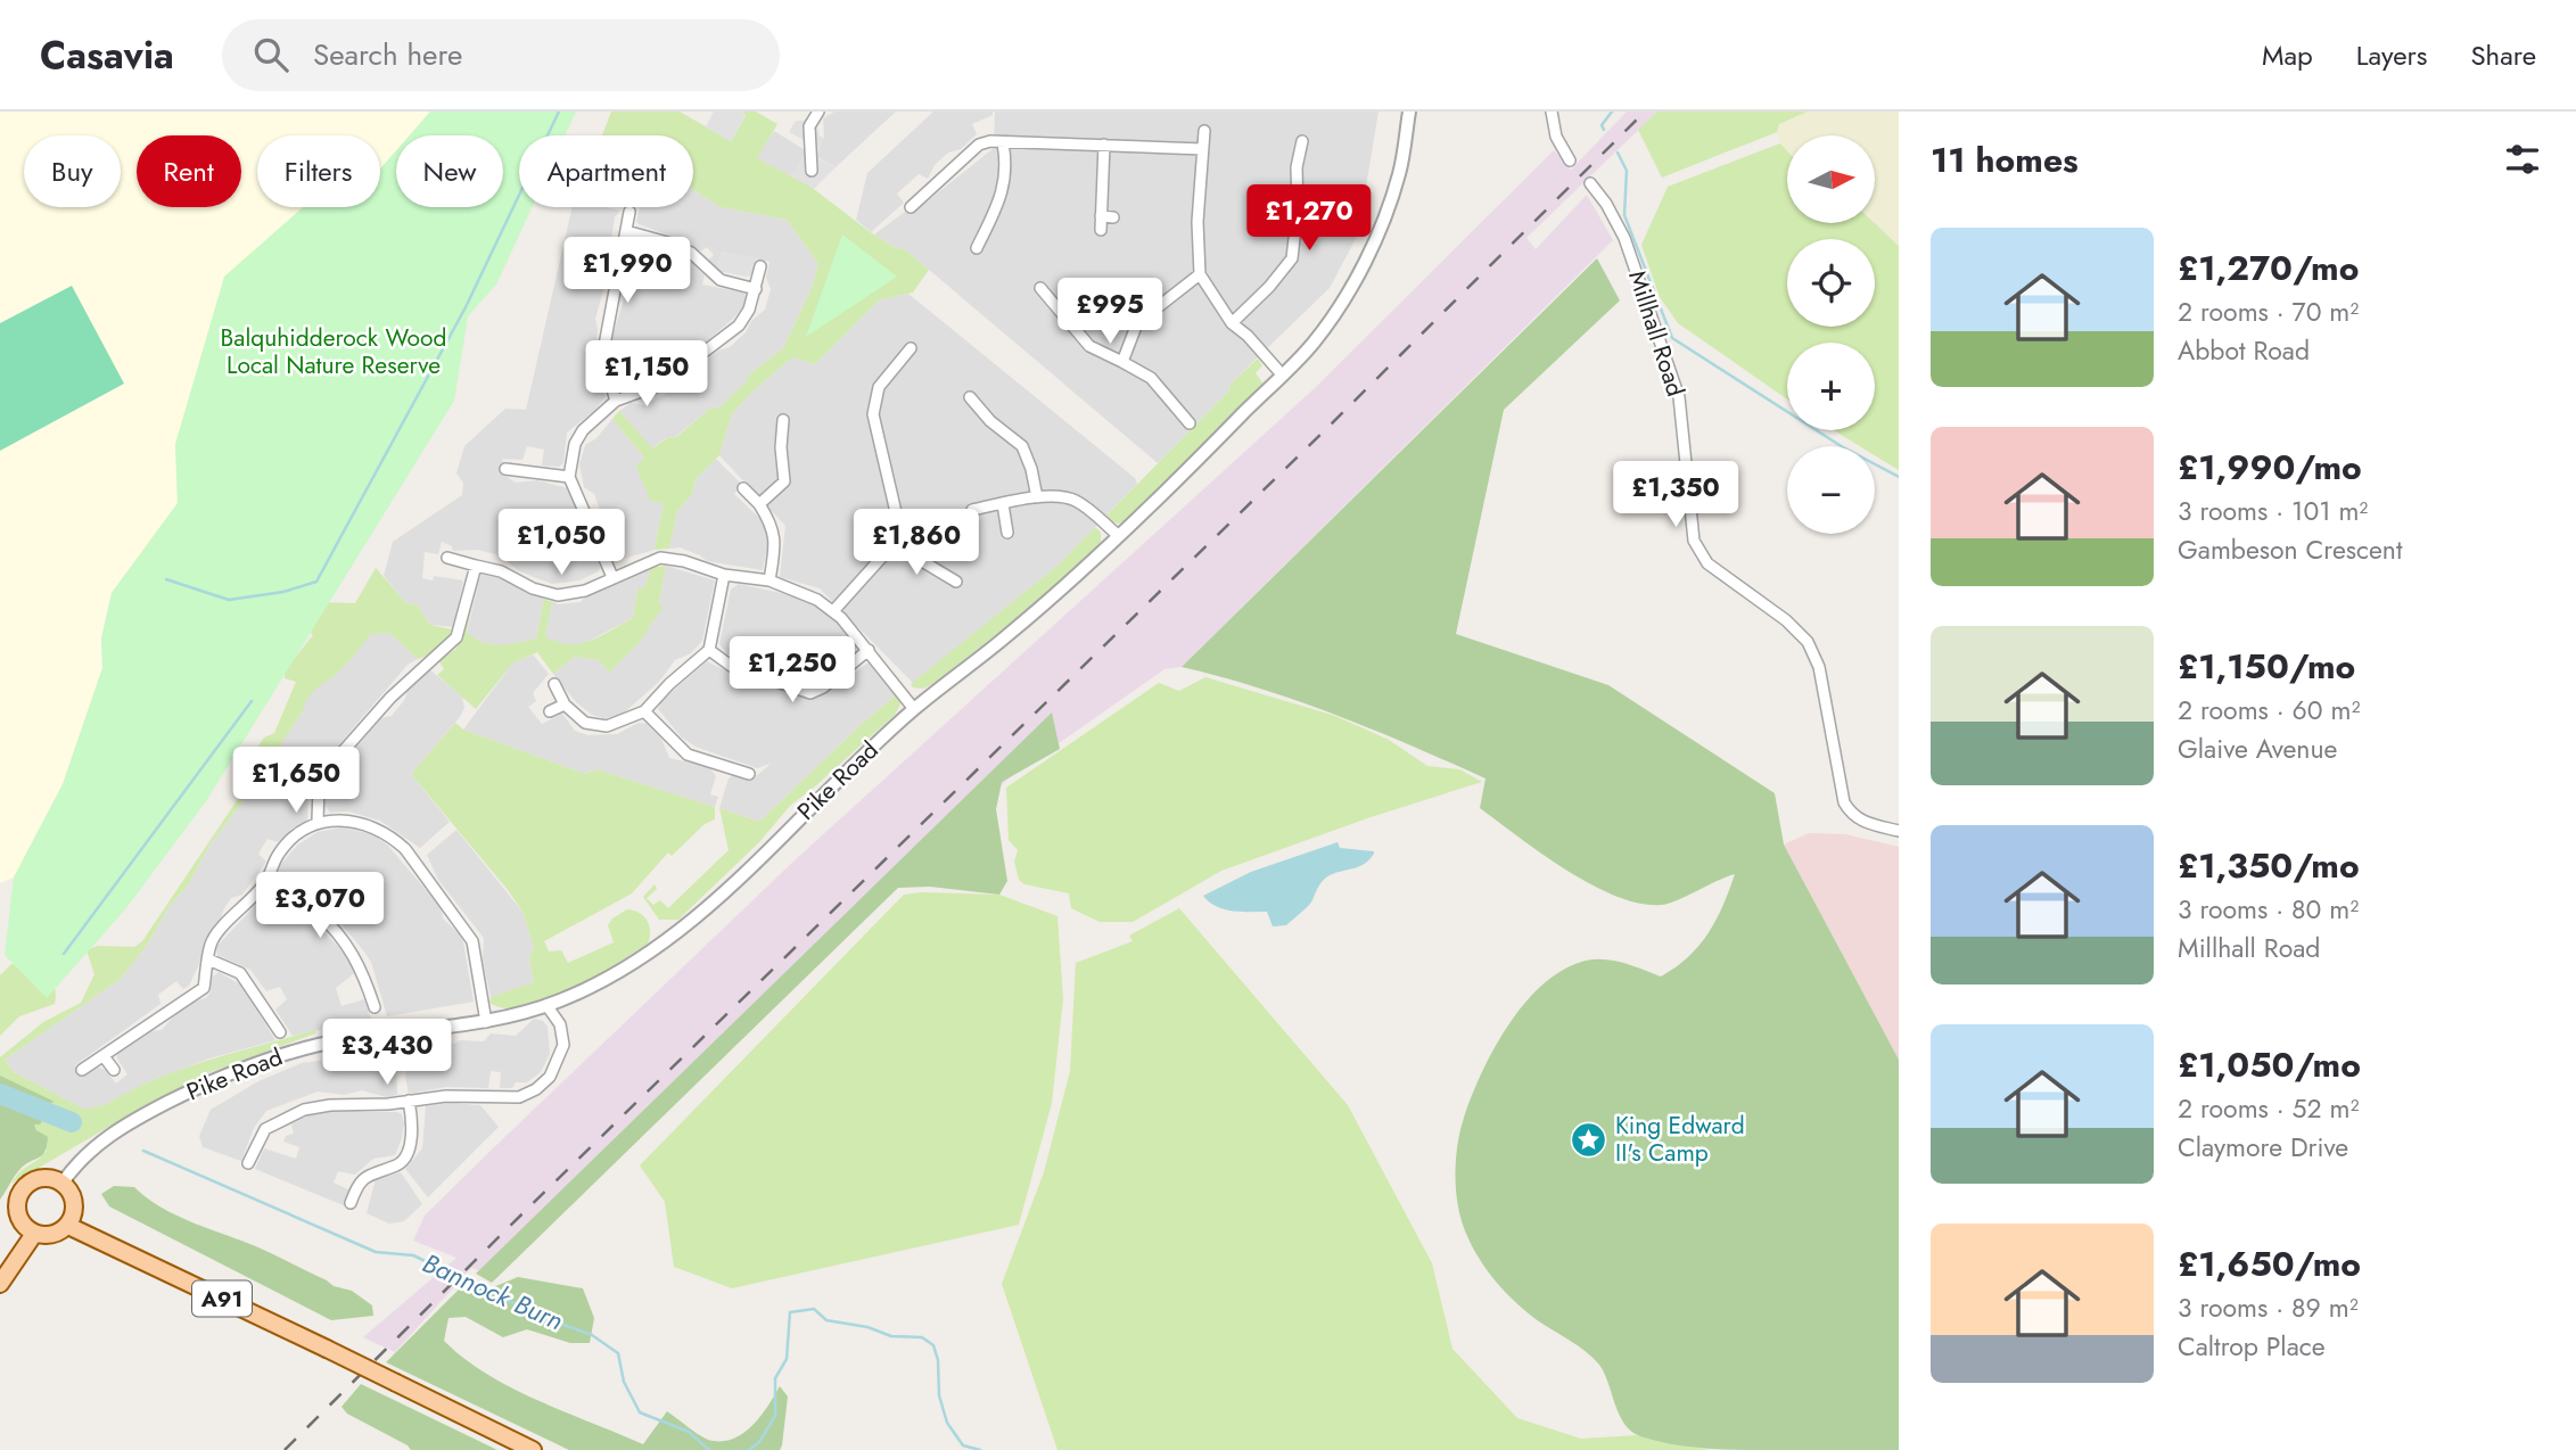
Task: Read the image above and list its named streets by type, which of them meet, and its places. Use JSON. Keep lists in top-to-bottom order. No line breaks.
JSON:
{"streets":{"main road":["A91"],"street":["Millhall Road","Pike Road"]},"crossings":[["Pike Road","A91"]],"water":["Bannock Burn"],"parks":["Balquhidderock Wood Local Nature Reserve"],"places":{"place":["King Edward II's Camp"]},"north":"right","page":{"header":"Casavia","search":"Search here","nav":["Map","Layers","Share"],"heading":"11 homes","map_buttons":["+","−"],"chip":["Buy","Rent","Filters","New","Apartment"],"price":["£1,270","£1,990","£995","£1,150","£1,350","£1,050","£1,860","£1,250","£1,650","£3,070","£3,430"],"list":[{"name":"£1,270/mo","note":"2 rooms · 70 m² · Abbot Road"},{"name":"£1,990/mo","note":"3 rooms · 101 m² · Gambeson Crescent"},{"name":"£1,150/mo","note":"2 rooms · 60 m² · Glaive Avenue"},{"name":"£1,350/mo","note":"3 rooms · 80 m² · Millhall Road"},{"name":"£1,050/mo","note":"2 rooms · 52 m² · Claymore Drive"},{"name":"£1,650/mo","note":"3 rooms · 89 m² · Caltrop Place"}]}}
